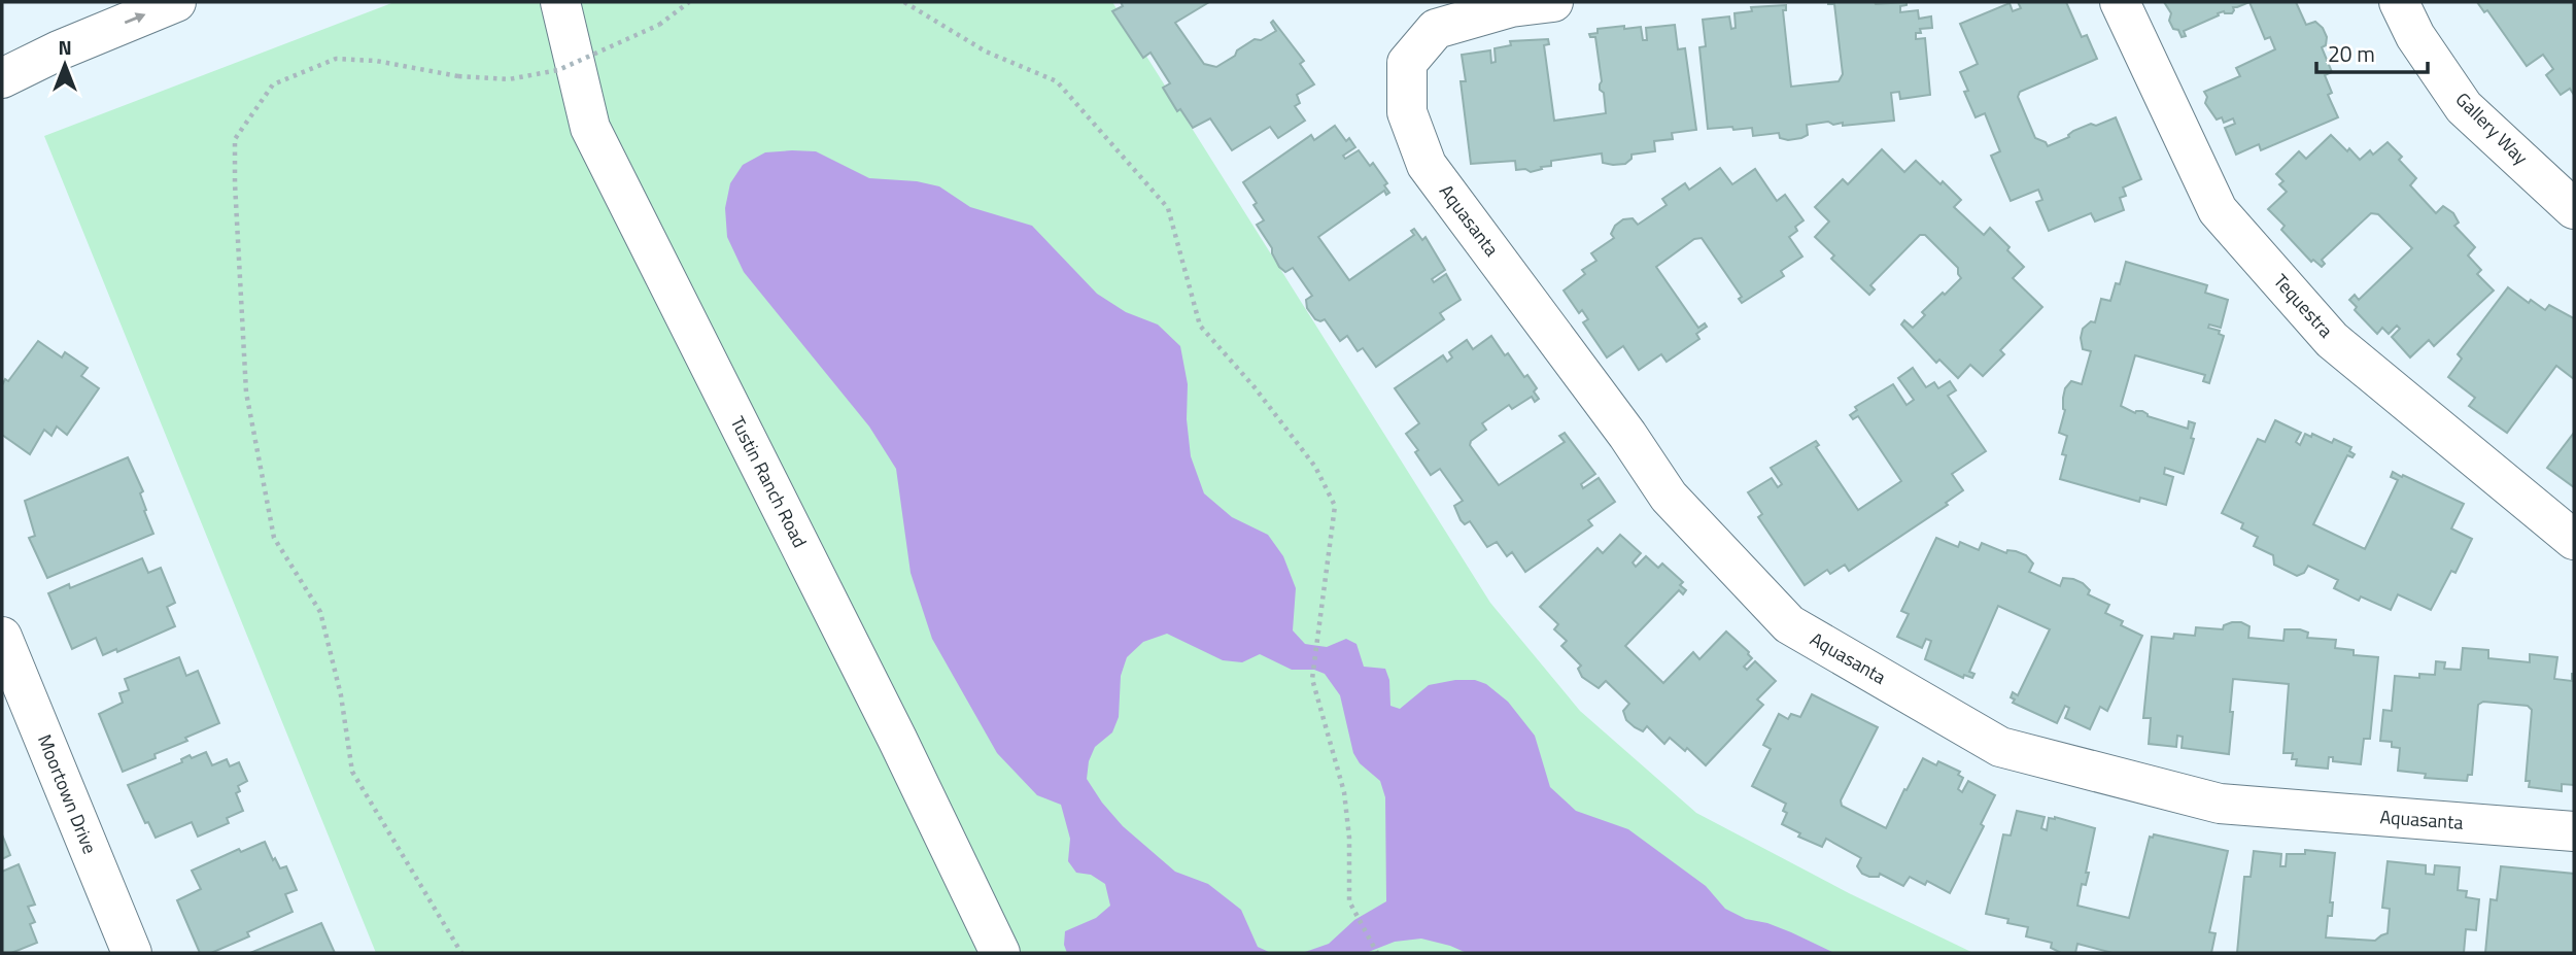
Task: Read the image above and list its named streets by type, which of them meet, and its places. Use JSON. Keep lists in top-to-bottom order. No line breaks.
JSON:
{"streets":{"street":["Gallery Way","Aquasanta","Tequestra","Tustin Ranch Road","Moortown Drive"]},"scale_bar":"20 m","north":"top"}
